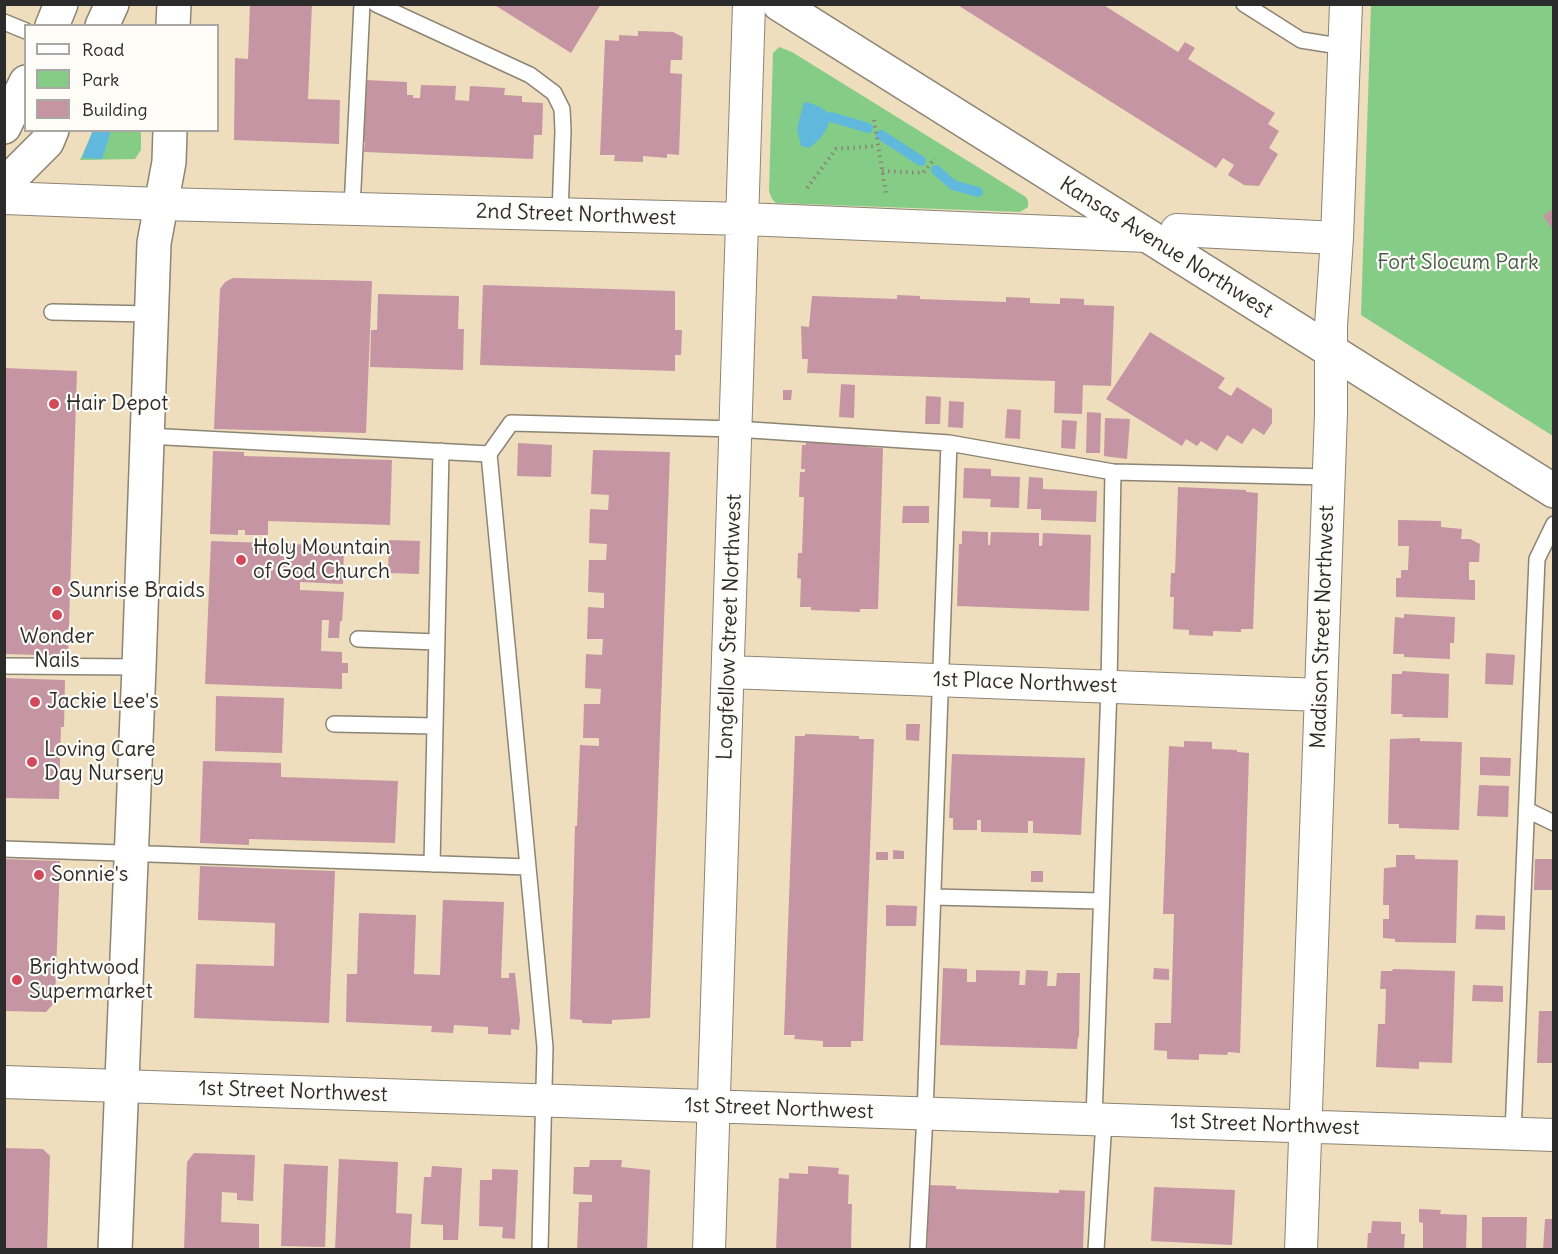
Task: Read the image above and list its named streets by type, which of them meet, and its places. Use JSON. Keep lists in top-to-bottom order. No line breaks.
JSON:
{"streets":{"street":["2nd Street Northwest","Kansas Avenue Northwest","Longfellow Street Northwest","Madison Street Northwest","1st Place Northwest","1st Street Northwest"]},"crossings":[["2nd Street Northwest","Kansas Avenue Northwest"],["2nd Street Northwest","Longfellow Street Northwest"],["2nd Street Northwest","Madison Street Northwest"],["Kansas Avenue Northwest","Madison Street Northwest"],["Longfellow Street Northwest","1st Place Northwest"],["Longfellow Street Northwest","1st Street Northwest"],["Madison Street Northwest","1st Place Northwest"],["Madison Street Northwest","1st Street Northwest"]],"parks":["Fort Slocum Park"],"places":["Hair Depot","Holy Mountain of God Church","Sunrise Braids","Wonder Nails","Jackie Lee's","Loving Care Day Nursery","Sonnie's","Brightwood Supermarket"],"legend":["Road","Park","Building"]}
